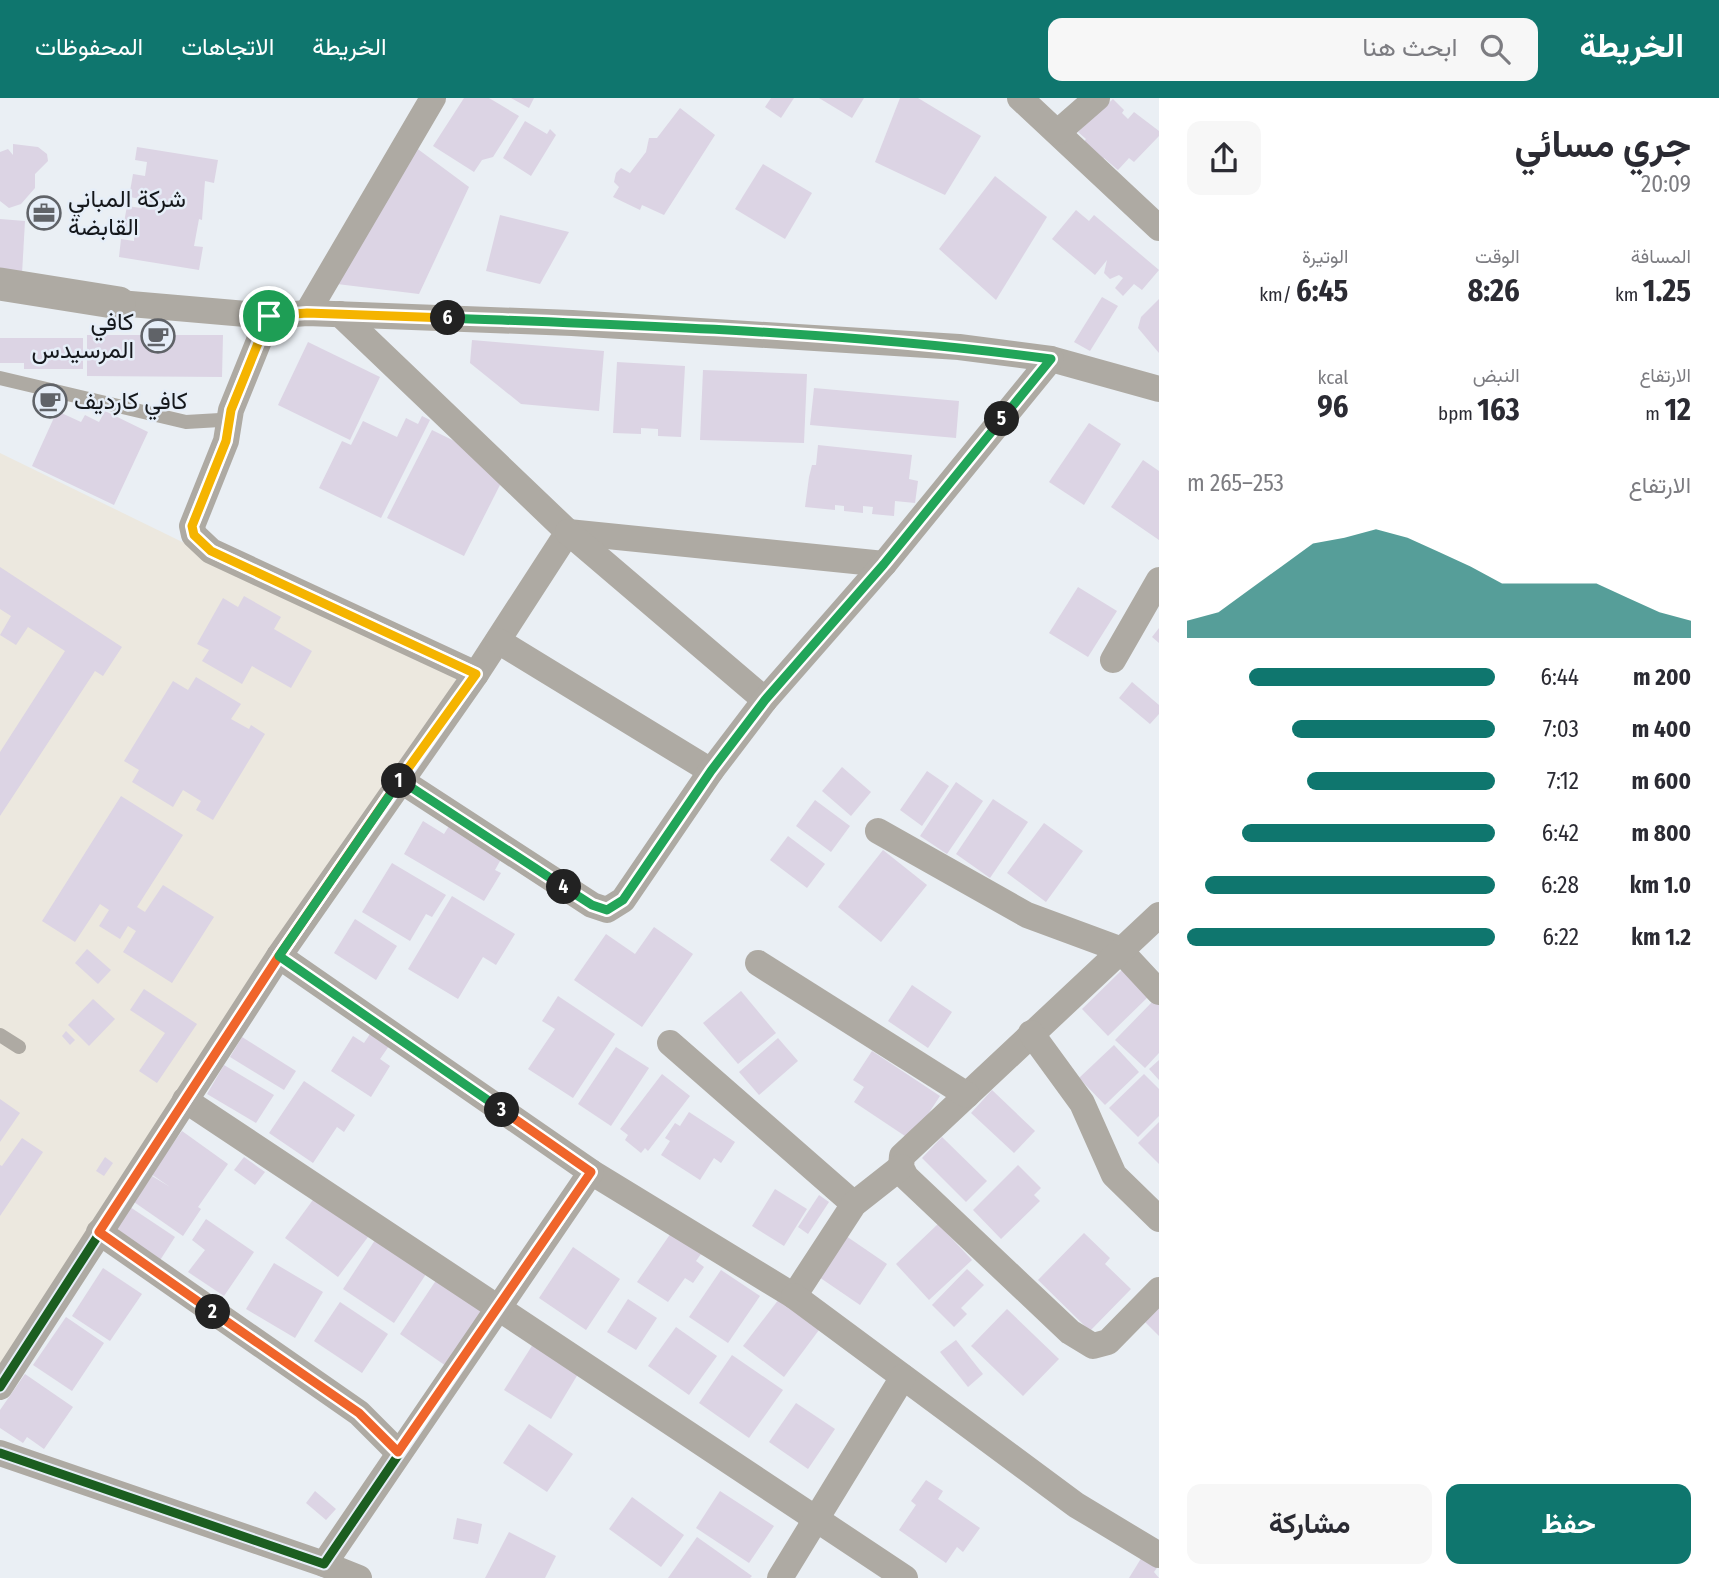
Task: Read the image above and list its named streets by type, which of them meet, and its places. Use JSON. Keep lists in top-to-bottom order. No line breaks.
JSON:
{"places":{"office":["شركة المباني القابضة"],"cafe":["كافي المرسيدس","كافي كارديف"]},"page":{"header":"الخريطة","search":"ابحث هنا","nav":["الخريطة","الاتجاهات","المحفوظات"],"heading":["جري مسائي","20:09"],"stats":[["المسافة","1.25 km"],["الوقت","8:26"],["الوتيرة","6:45 /km"],["الارتفاع","12 m"],["النبض","163 bpm"],["kcal","96"]],"pins":["6","5","1","4","3","2"],"chart":["الارتفاع","253–265 m"],"list":[{"name":"200 m","note":"6:44"},{"name":"400 m","note":"7:03"},{"name":"600 m","note":"7:12"},{"name":"800 m","note":"6:42"},{"name":"1.0 km","note":"6:28"},{"name":"1.2 km","note":"6:22"}],"buttons":["حفظ","مشاركة"]}}
